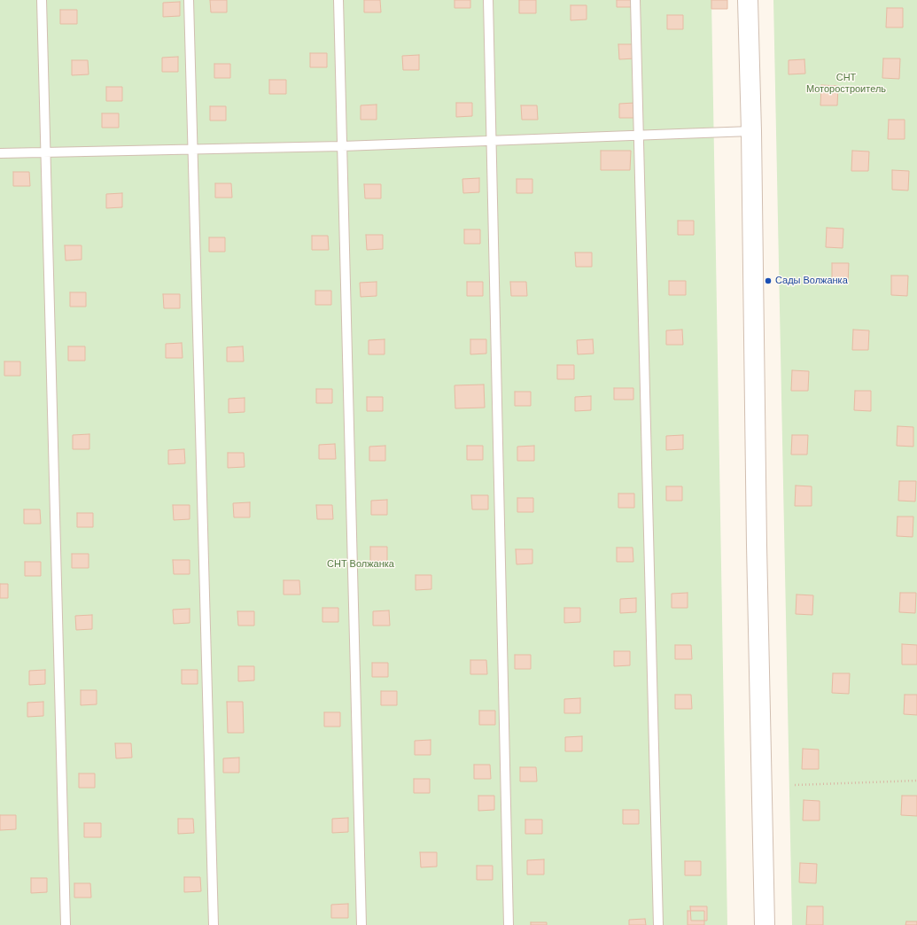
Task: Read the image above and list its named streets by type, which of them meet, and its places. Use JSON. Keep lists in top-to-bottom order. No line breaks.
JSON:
{"parks":["СНТ Моторостроитель","СНТ Волжанка"],"places":["Сады Волжанка"]}
